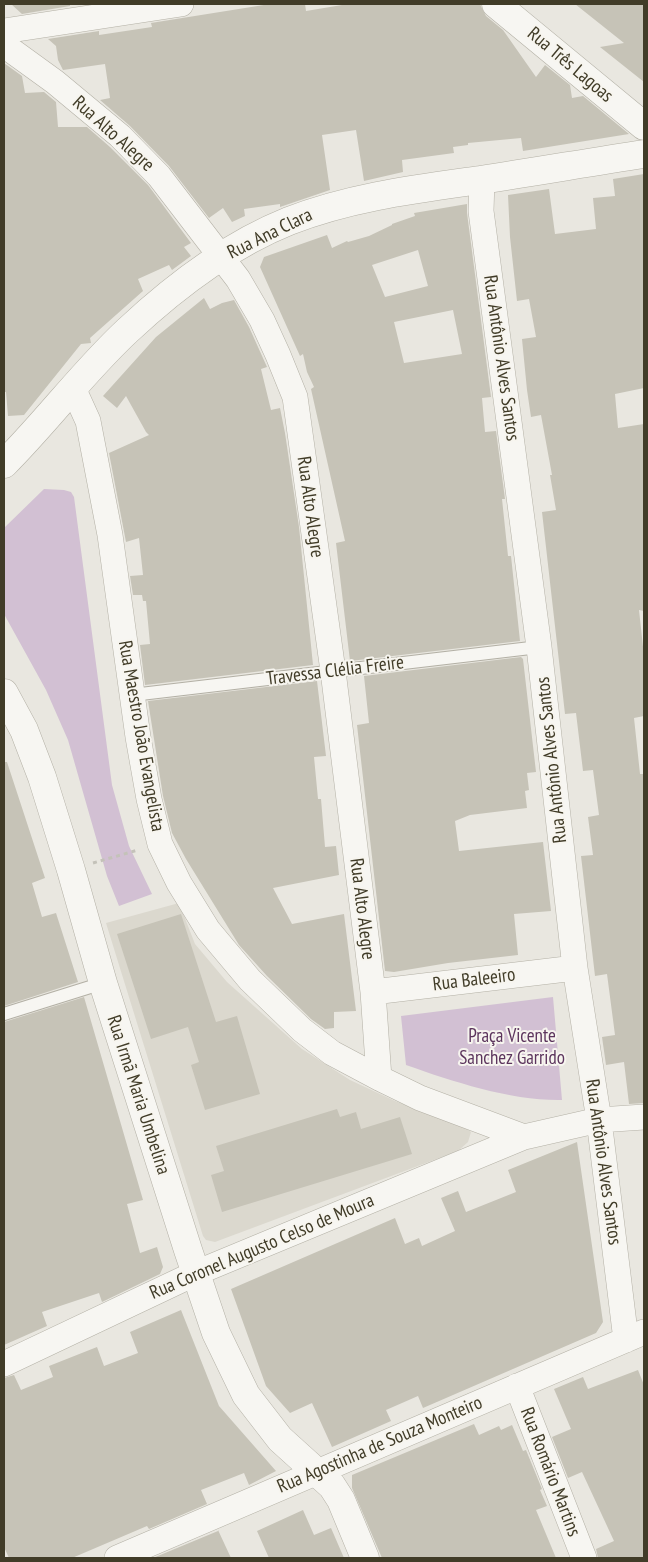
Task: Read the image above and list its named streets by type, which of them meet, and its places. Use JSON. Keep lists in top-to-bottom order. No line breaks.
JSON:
{"streets":{"street":["Rua Três Lagoas","Rua Alto Alegre","Rua Ana Clara","Rua Antônio Alves Santos","Rua Maestro João Evangelista","Rua Baleeiro","Rua Irmã Maria Umbelina","Rua Coronel Augusto Celso de Moura","Rua Agostinha de Souza Monteiro","Rua Romário Martins"],"lane":["Travessa Clélia Freire"]},"crossings":[["Rua Alto Alegre","Rua Ana Clara"],["Rua Alto Alegre","Travessa Clélia Freire"],["Rua Alto Alegre","Rua Maestro João Evangelista"],["Rua Alto Alegre","Rua Baleeiro"],["Rua Ana Clara","Rua Antônio Alves Santos"],["Rua Ana Clara","Rua Maestro João Evangelista"],["Rua Antônio Alves Santos","Travessa Clélia Freire"],["Rua Antônio Alves Santos","Rua Baleeiro"],["Rua Antônio Alves Santos","Rua Agostinha de Souza Monteiro"],["Travessa Clélia Freire","Rua Maestro João Evangelista"],["Rua Maestro João Evangelista","Rua Coronel Augusto Celso de Moura"],["Rua Irmã Maria Umbelina","Rua Coronel Augusto Celso de Moura"],["Rua Irmã Maria Umbelina","Rua Agostinha de Souza Monteiro"],["Rua Agostinha de Souza Monteiro","Rua Romário Martins"]],"parks":["Praça Vicente Sanchez Garrido"]}
